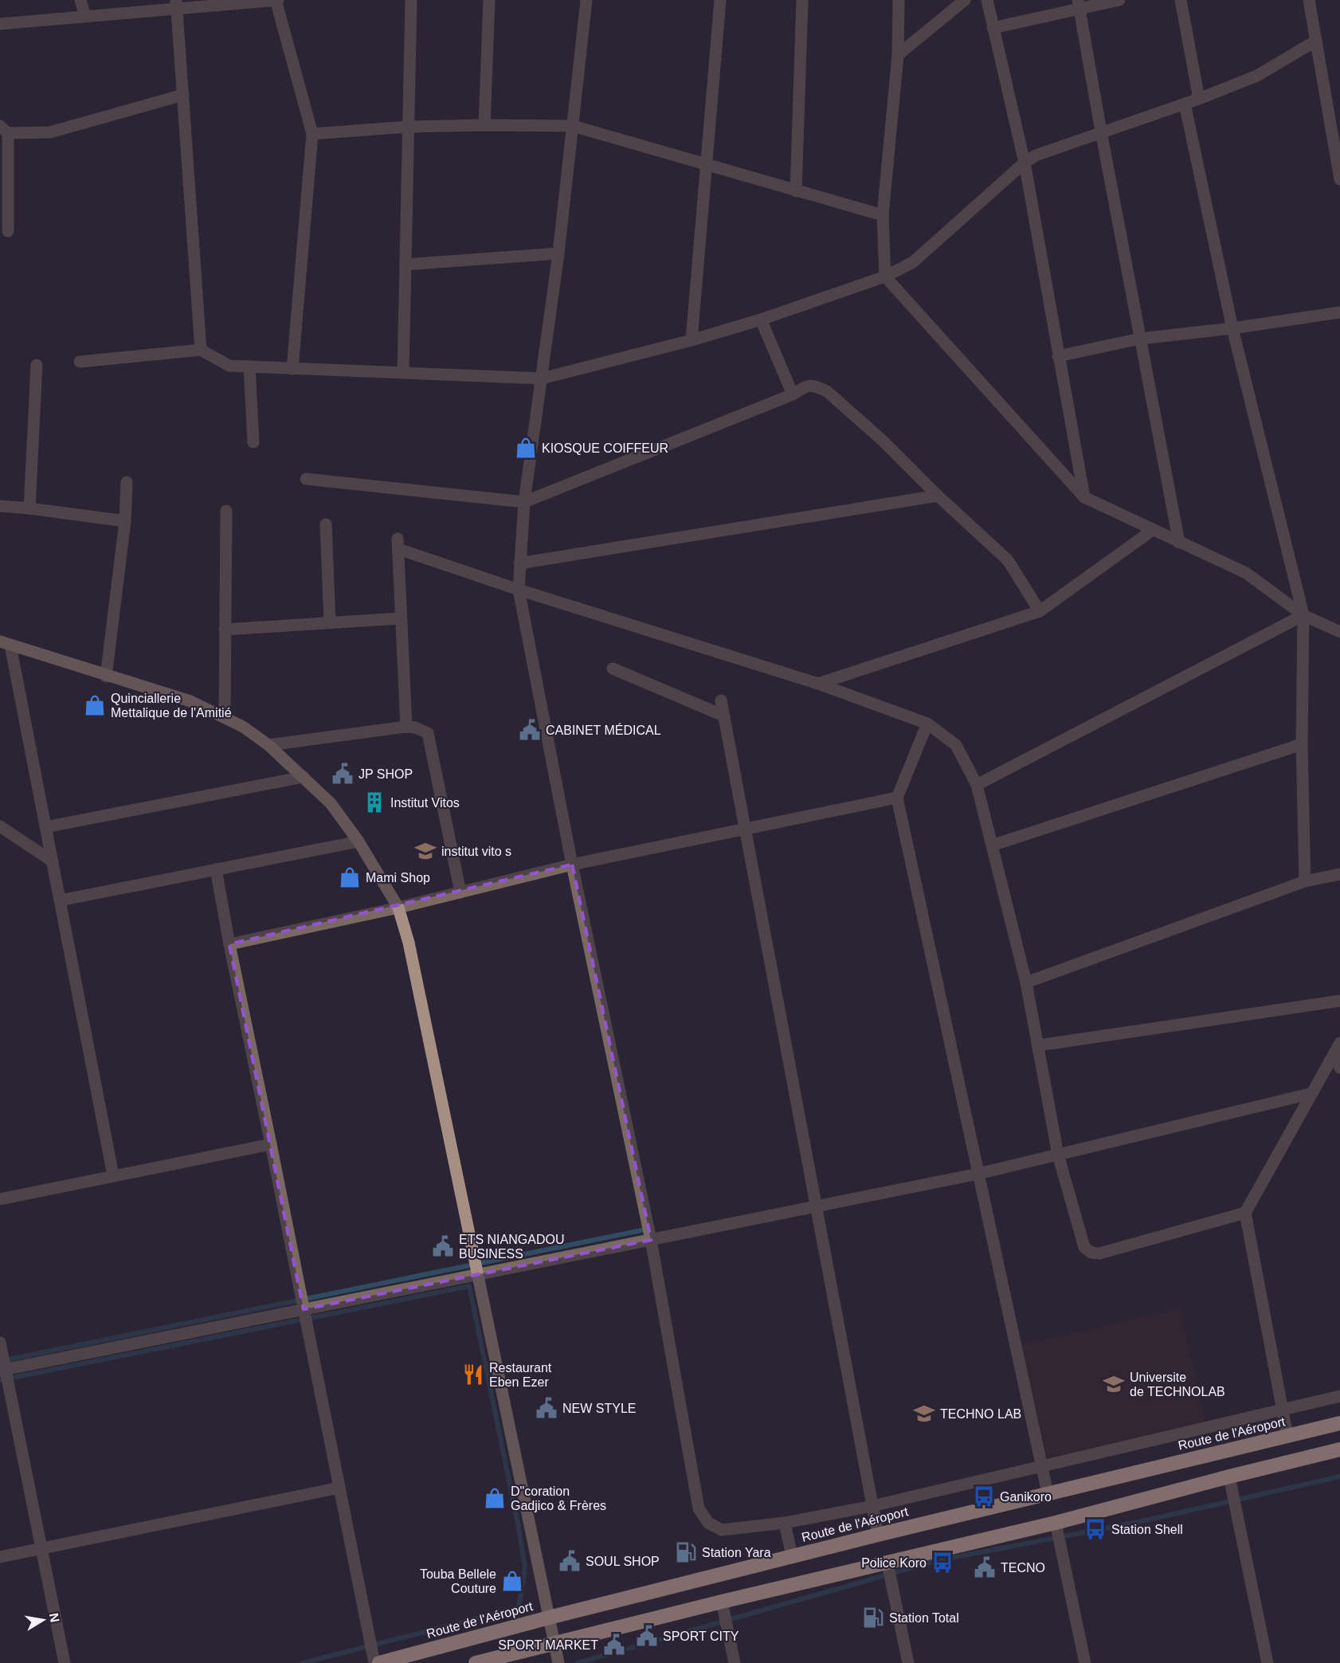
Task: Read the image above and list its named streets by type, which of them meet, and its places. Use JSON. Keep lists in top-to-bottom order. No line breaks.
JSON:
{"streets":{"highway":["Route de l'Aéroport"]},"places":{"shop":["KIOSQUE COIFFEUR","Quinciallerie Mettalique de l'Amitié","Mami Shop","D\"coration Gadjico & Frères","Touba Bellele Couture"],"public building":["CABINET MÉDICAL","JP SHOP","ETS NIANGADOU BUSINESS","NEW STYLE","SOUL SHOP","TECNO","SPORT CITY","SPORT MARKET"],"building":["Institut Vitos"],"school or university":["institut vito s","Universite de TECHNOLAB","TECHNO LAB"],"restaurant":["Restaurant Eben Ezer"],"bus stop":["Ganikoro","Station Shell","Police Koro"],"fuel station":["Station Yara","Station Total"]},"north":"right"}
